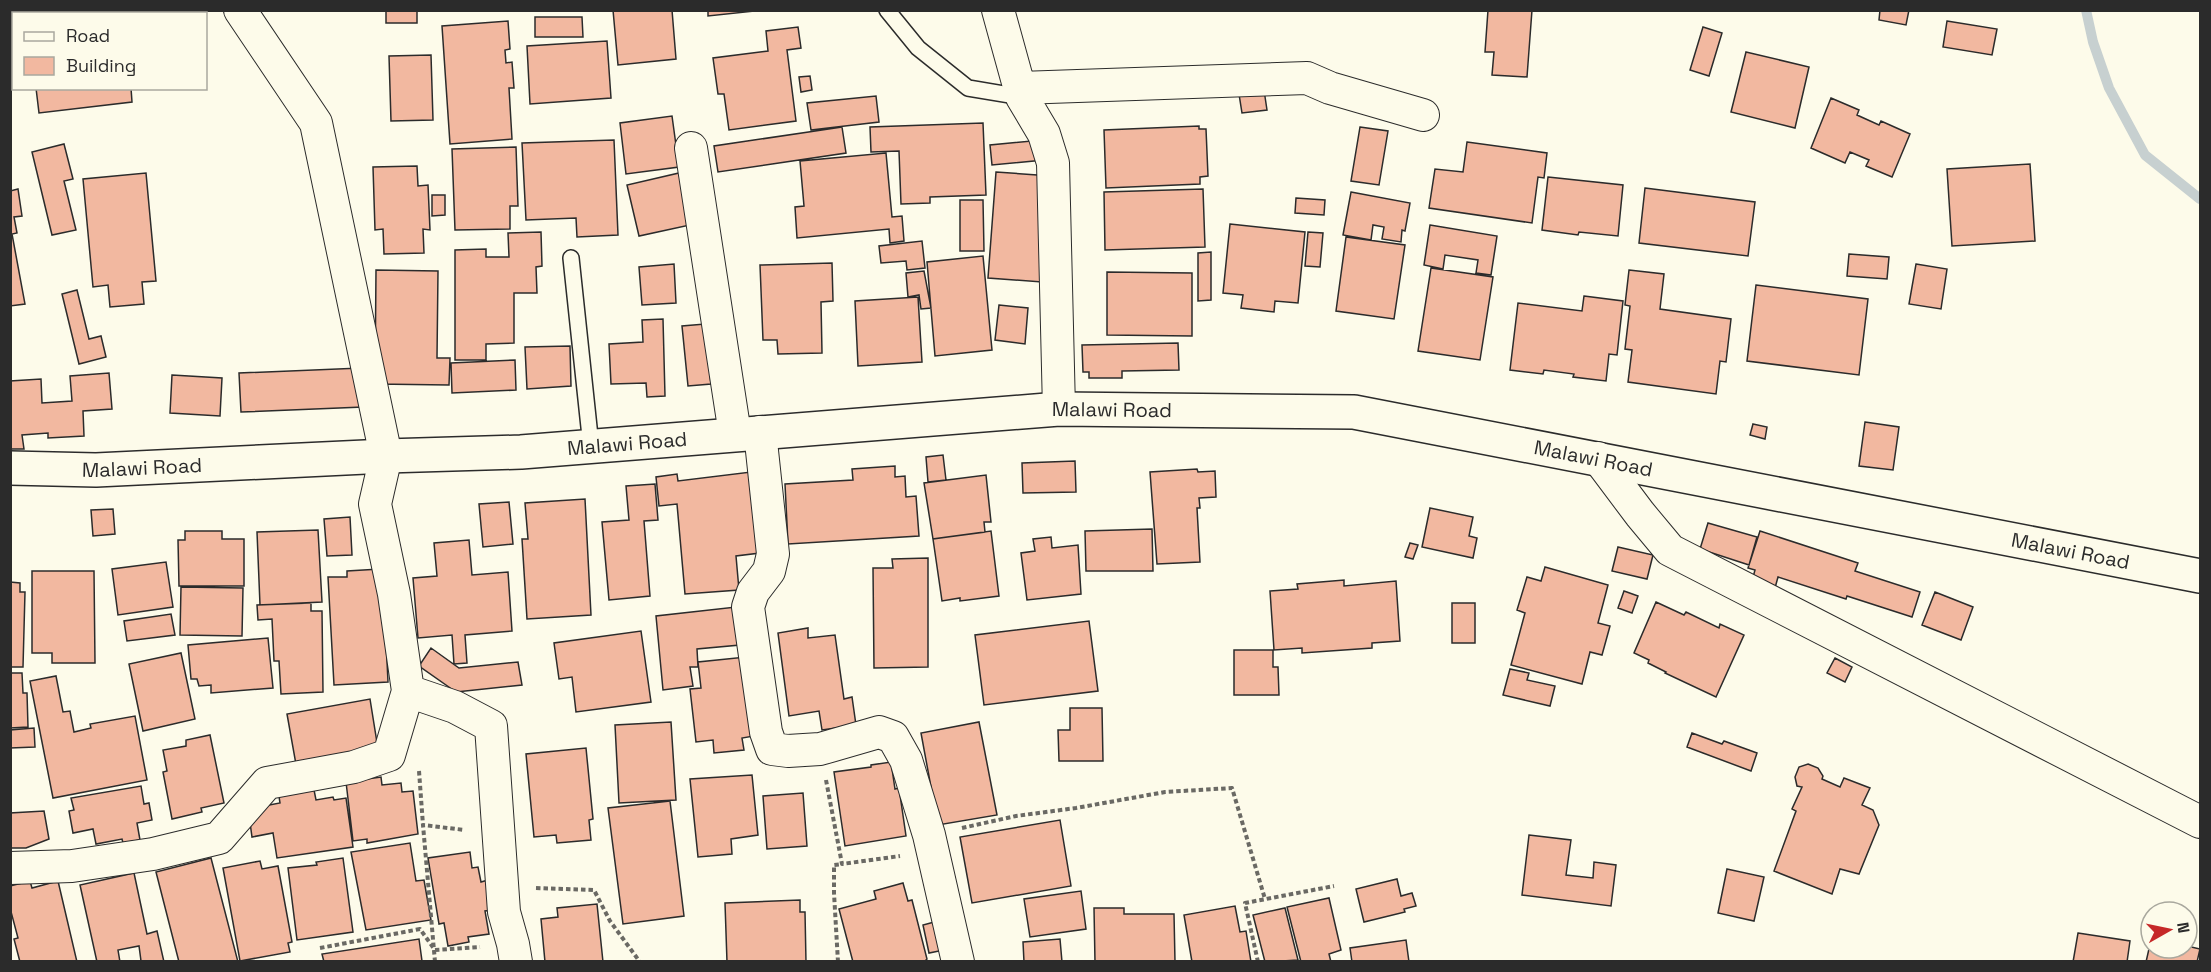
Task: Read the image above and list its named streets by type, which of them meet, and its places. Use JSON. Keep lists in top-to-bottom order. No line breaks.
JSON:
{"streets":{"main road":["Malawi Road"]},"legend":["Road","Building"],"north":"right"}
